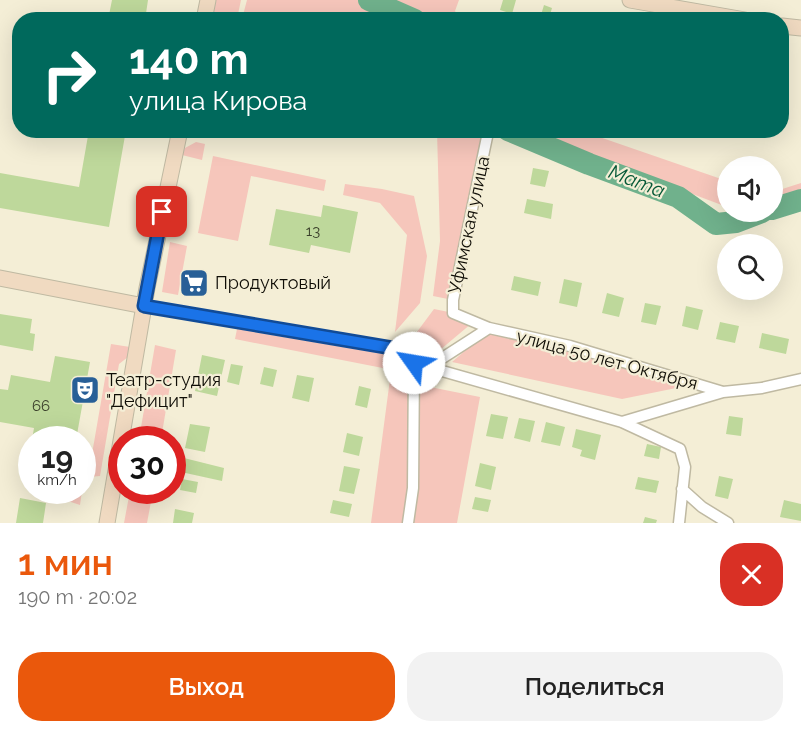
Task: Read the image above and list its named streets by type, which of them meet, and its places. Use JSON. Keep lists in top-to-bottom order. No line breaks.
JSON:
{"streets":{"street":["Уфимская улица","улица 50 лет Октября"]},"crossings":[["Уфимская улица","улица 50 лет Октября"]],"water":["Мата"],"places":{"supermarket":["Продуктовый"],"theatre":["Театр-студия \"Дефицит\""]},"house_numbers":["13","66"],"page":{"turn":["140 m","улица Кирова"],"speed":"19 km/h","limit":"30","heading":["1 мин","190 m · 20:02"],"buttons":["Выход","Поделиться"]}}
